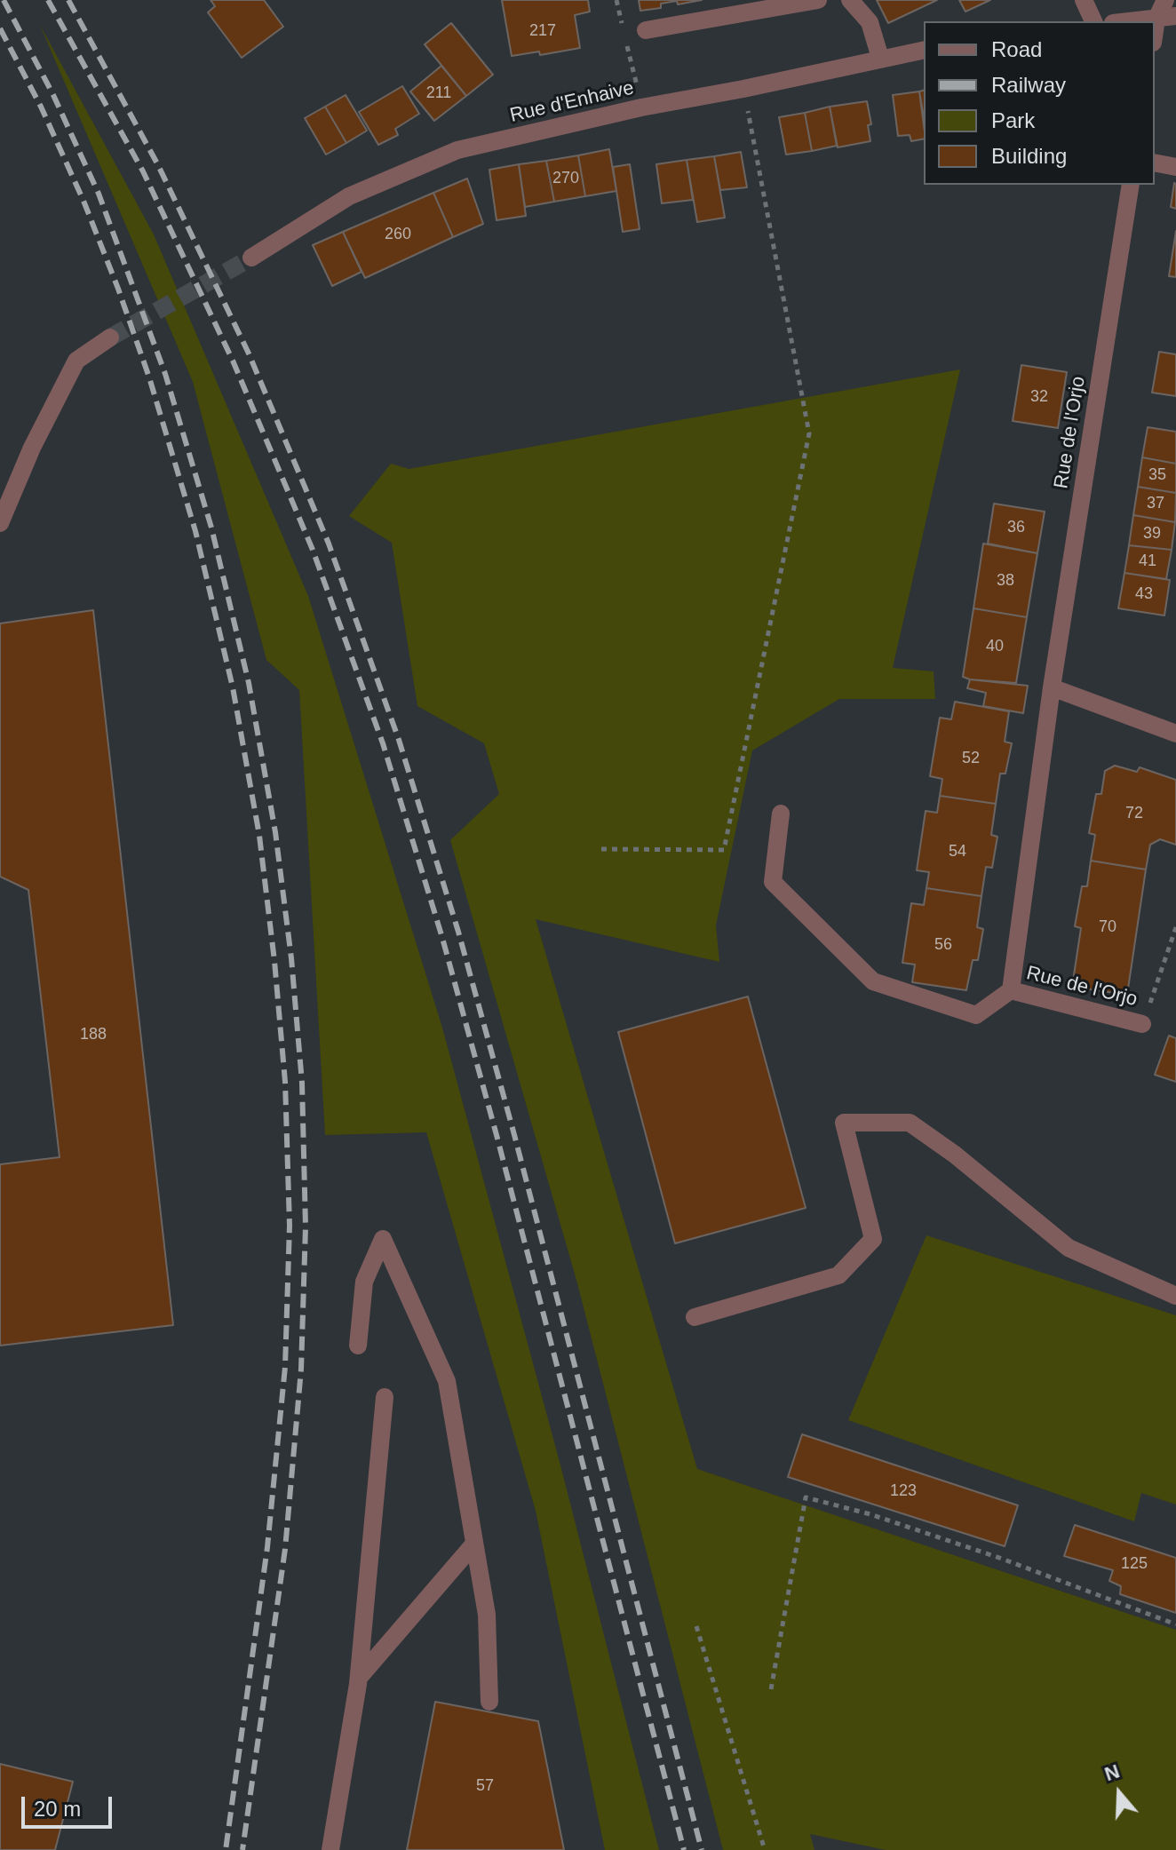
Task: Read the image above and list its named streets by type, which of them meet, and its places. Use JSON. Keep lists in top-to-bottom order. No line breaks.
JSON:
{"streets":{"street":["Rue d'Enhaive","Rue de l'Orjo"]},"house_numbers":["217","211","270","260","32","35","37","36","39","41","38","43","40","52","72","54","70","56","188","123","125","57"],"legend":["Road","Railway","Park","Building"],"scale_bar":"20 m","north":"top"}
